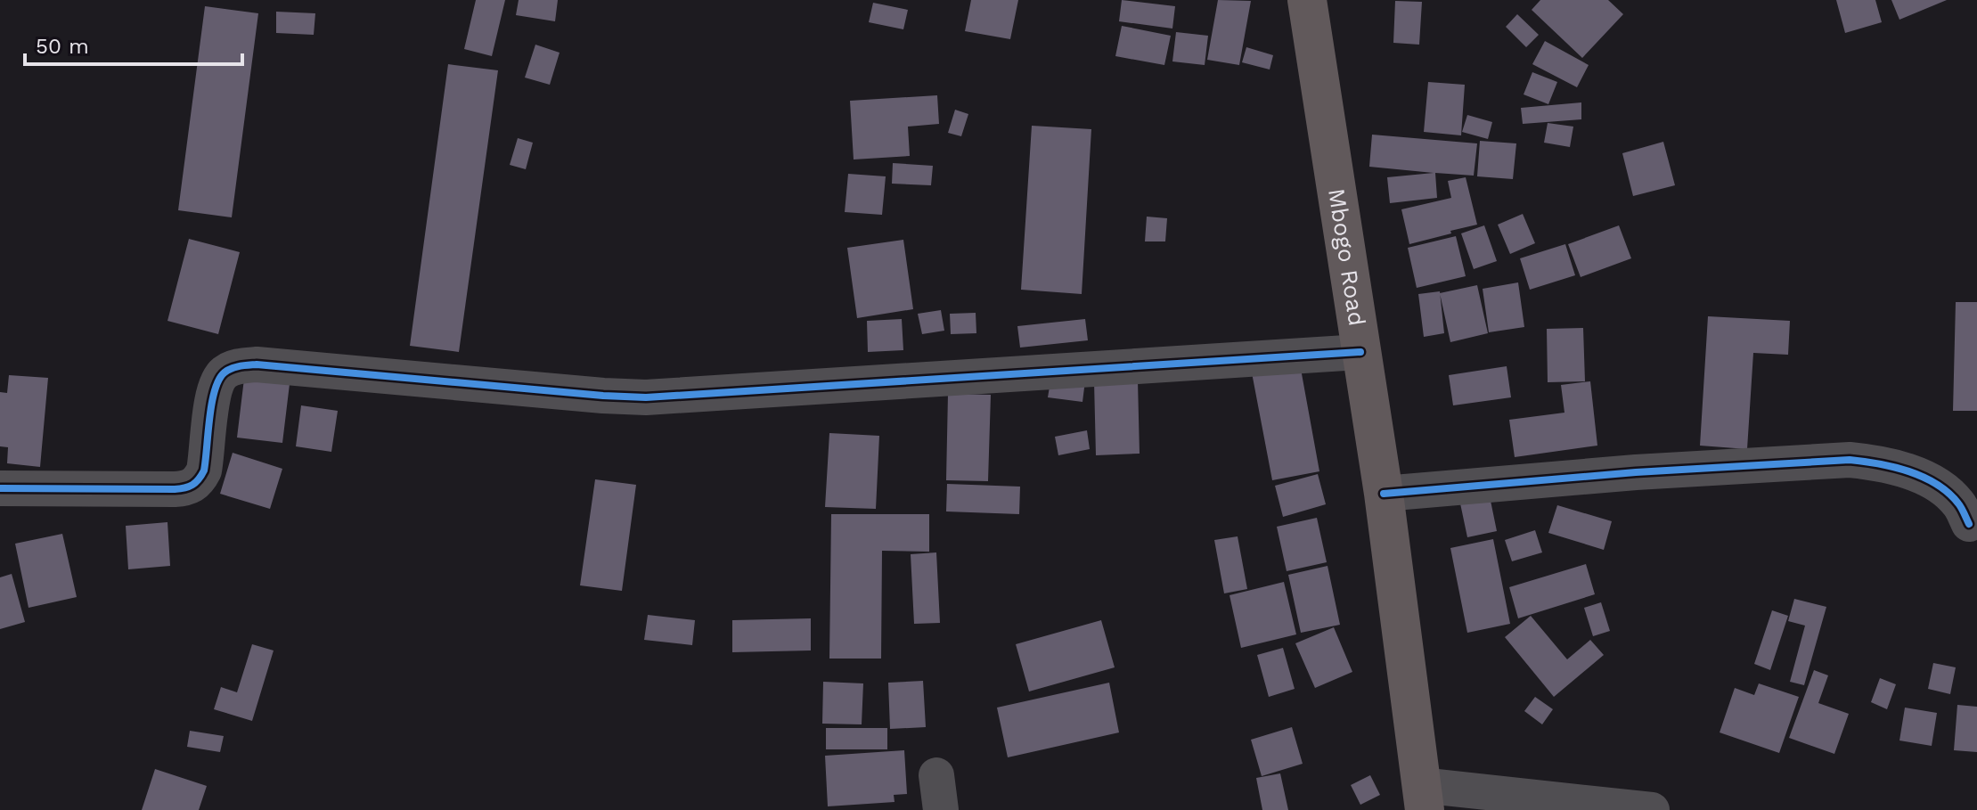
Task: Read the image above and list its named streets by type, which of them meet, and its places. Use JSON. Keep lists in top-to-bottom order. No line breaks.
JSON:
{"streets":{"main road":["Mbogo Road"]},"scale_bar":"50 m"}
